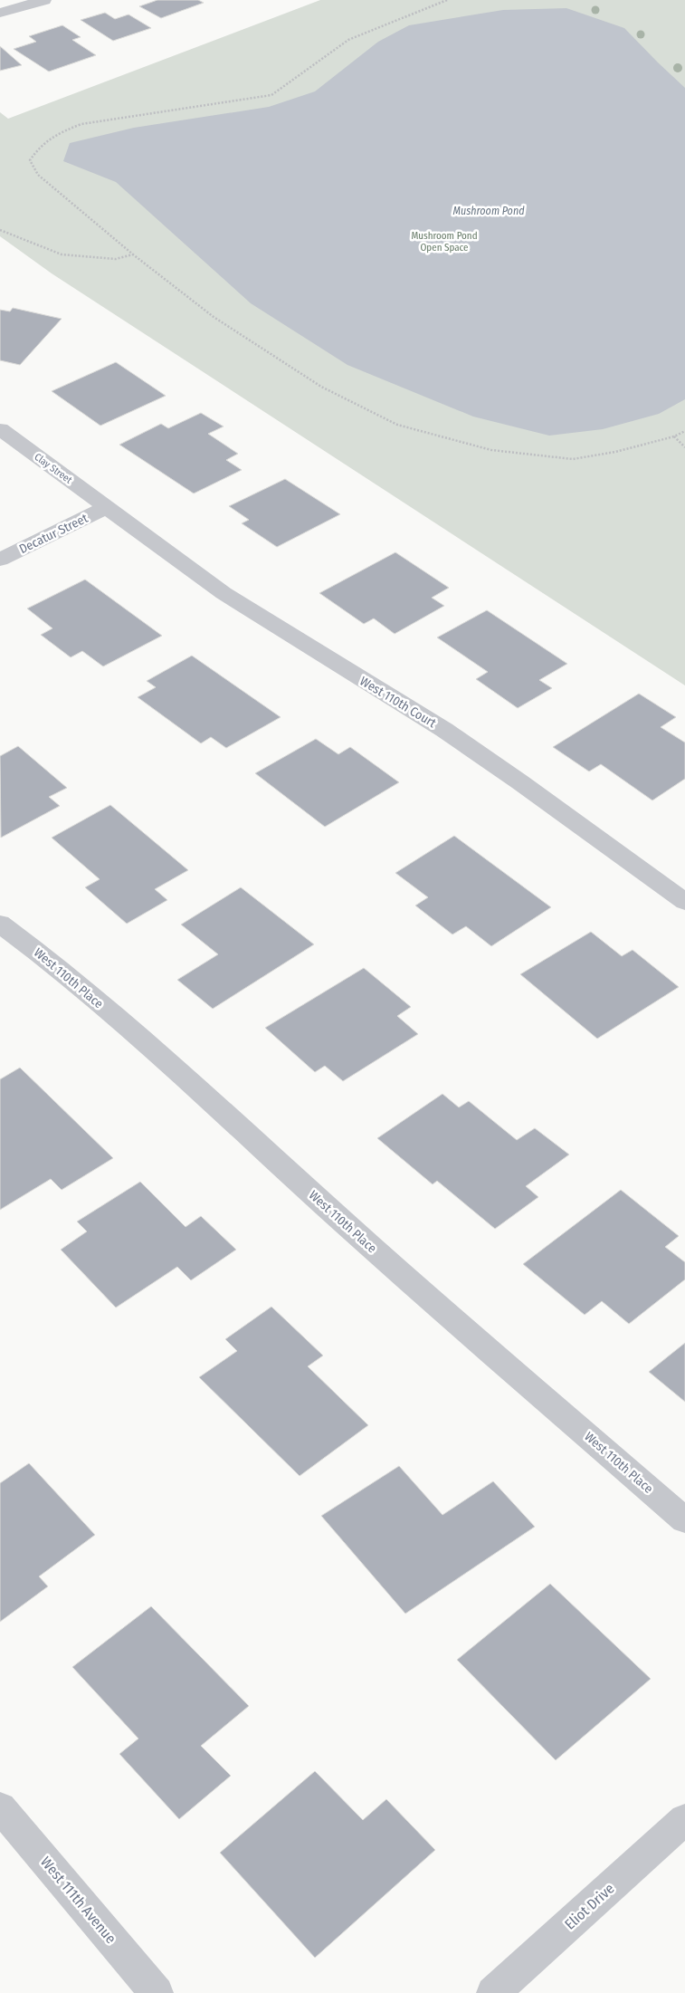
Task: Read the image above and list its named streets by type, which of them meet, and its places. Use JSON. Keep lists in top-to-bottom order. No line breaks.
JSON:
{"streets":{"street":["Clay Street","Decatur Street","West 110th Court","West 110th Place","West 111th Avenue","Eliot Drive"]},"crossings":[["Clay Street","Decatur Street"],["Clay Street","West 110th Court"],["Decatur Street","West 110th Court"]],"water":["Mushroom Pond"],"parks":["Mushroom Pond Open Space"]}
